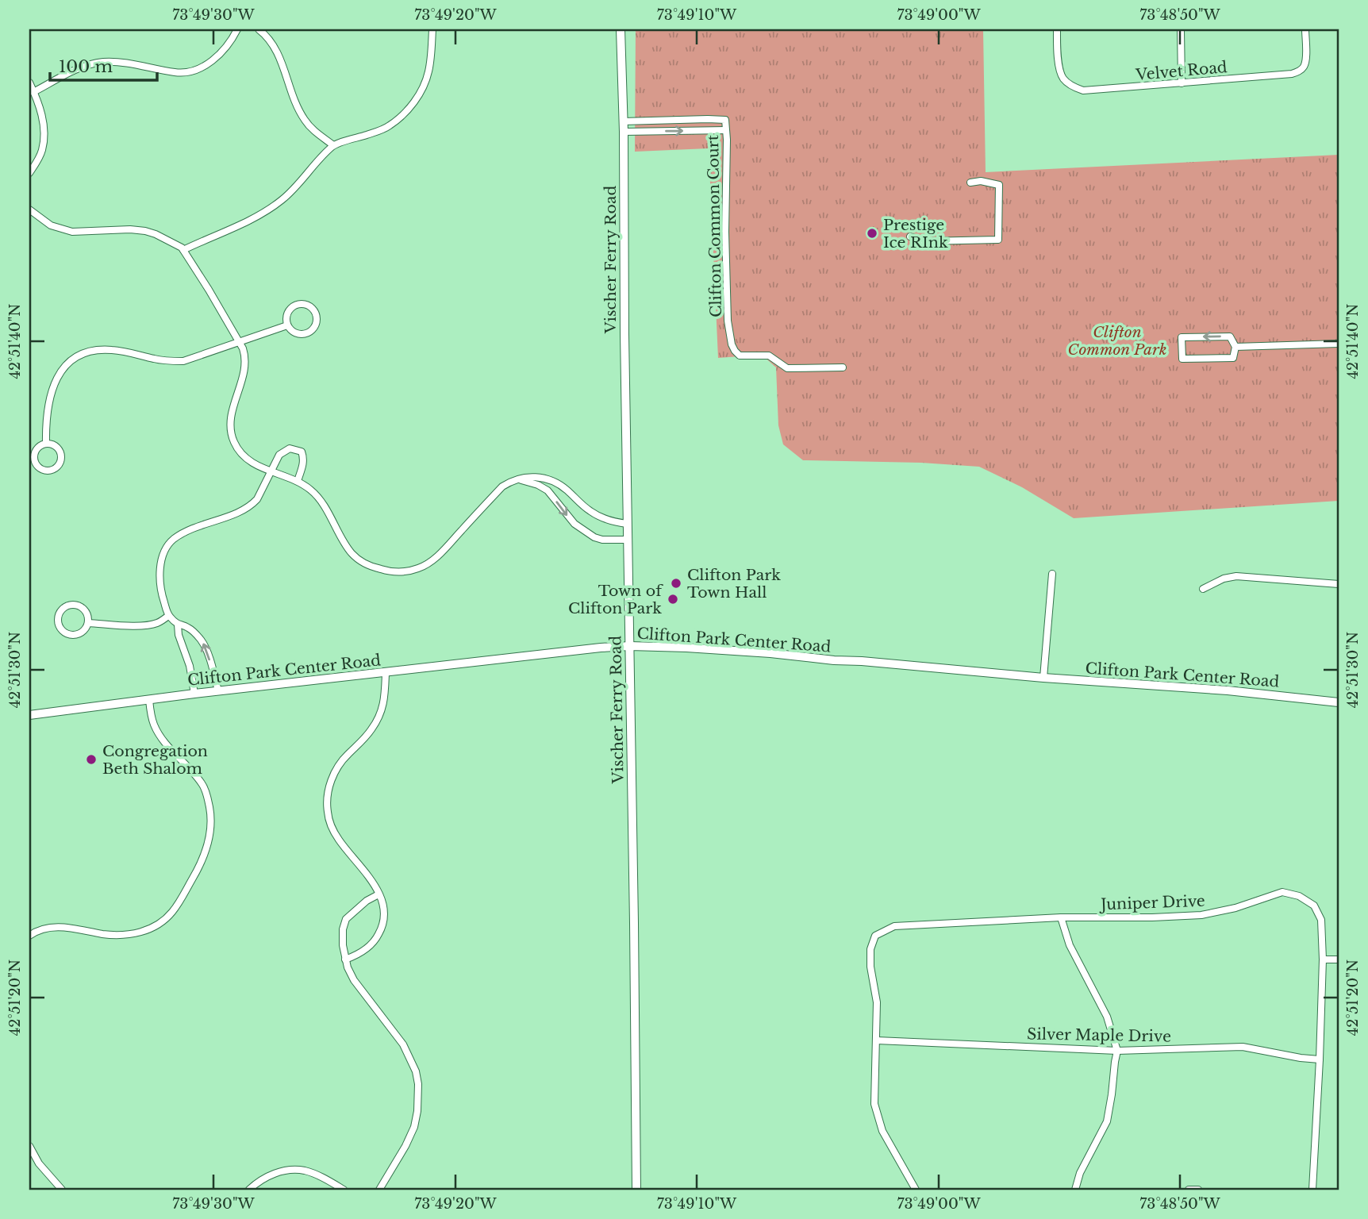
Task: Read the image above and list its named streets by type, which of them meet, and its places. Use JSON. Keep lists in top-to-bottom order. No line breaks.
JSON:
{"streets":{"street":["Velvet Road","Clifton Common Court","Vischer Ferry Road","Clifton Park Center Road","Juniper Drive","Silver Maple Drive"]},"crossings":[["Clifton Common Court","Vischer Ferry Road"],["Vischer Ferry Road","Clifton Park Center Road"],["Juniper Drive","Silver Maple Drive"]],"parks":["Clifton Common Park"],"places":["Prestige Ice RInk","Clifton Park Town Hall","Town of Clifton Park","Congregation Beth Shalom"],"scale_bar":"100 m","coordinates":["73°49'30\"W","73°49'20\"W","73°49'10\"W","73°49'00\"W","73°48'50\"W","42°51'40\"N","42°51'30\"N","42°51'20\"N"]}
